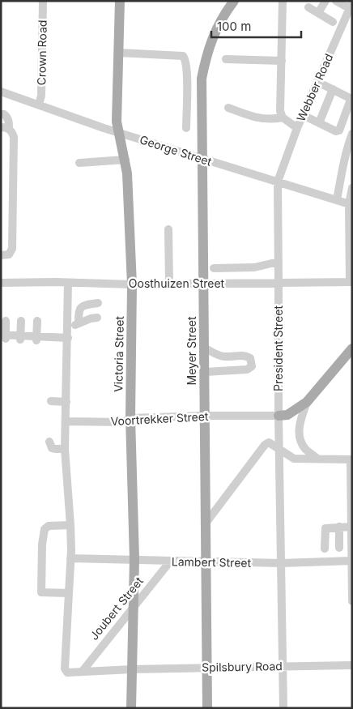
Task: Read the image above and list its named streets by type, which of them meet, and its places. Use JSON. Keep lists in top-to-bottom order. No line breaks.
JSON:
{"streets":{"main road":["Meyer Street","Victoria Street"],"street":["Crown Road","Webber Road","George Street","Oosthuizen Street","President Street","Voortrekker Street","Lambert Street","Joubert Street","Spilsbury Road"]},"crossings":[["Crown Road","George Street"],["Webber Road","President Street"],["George Street","President Street"],["George Street","Meyer Street"],["George Street","Victoria Street"],["Oosthuizen Street","President Street"],["Oosthuizen Street","Meyer Street"],["Oosthuizen Street","Victoria Street"],["President Street","Voortrekker Street"],["President Street","Lambert Street"],["President Street","Spilsbury Road"],["Meyer Street","Voortrekker Street"],["Meyer Street","Lambert Street"],["Meyer Street","Spilsbury Road"],["Victoria Street","Voortrekker Street"],["Victoria Street","Lambert Street"],["Victoria Street","Joubert Street"],["Victoria Street","Spilsbury Road"],["Lambert Street","Joubert Street"],["Joubert Street","Spilsbury Road"]],"scale_bar":"100 m"}
